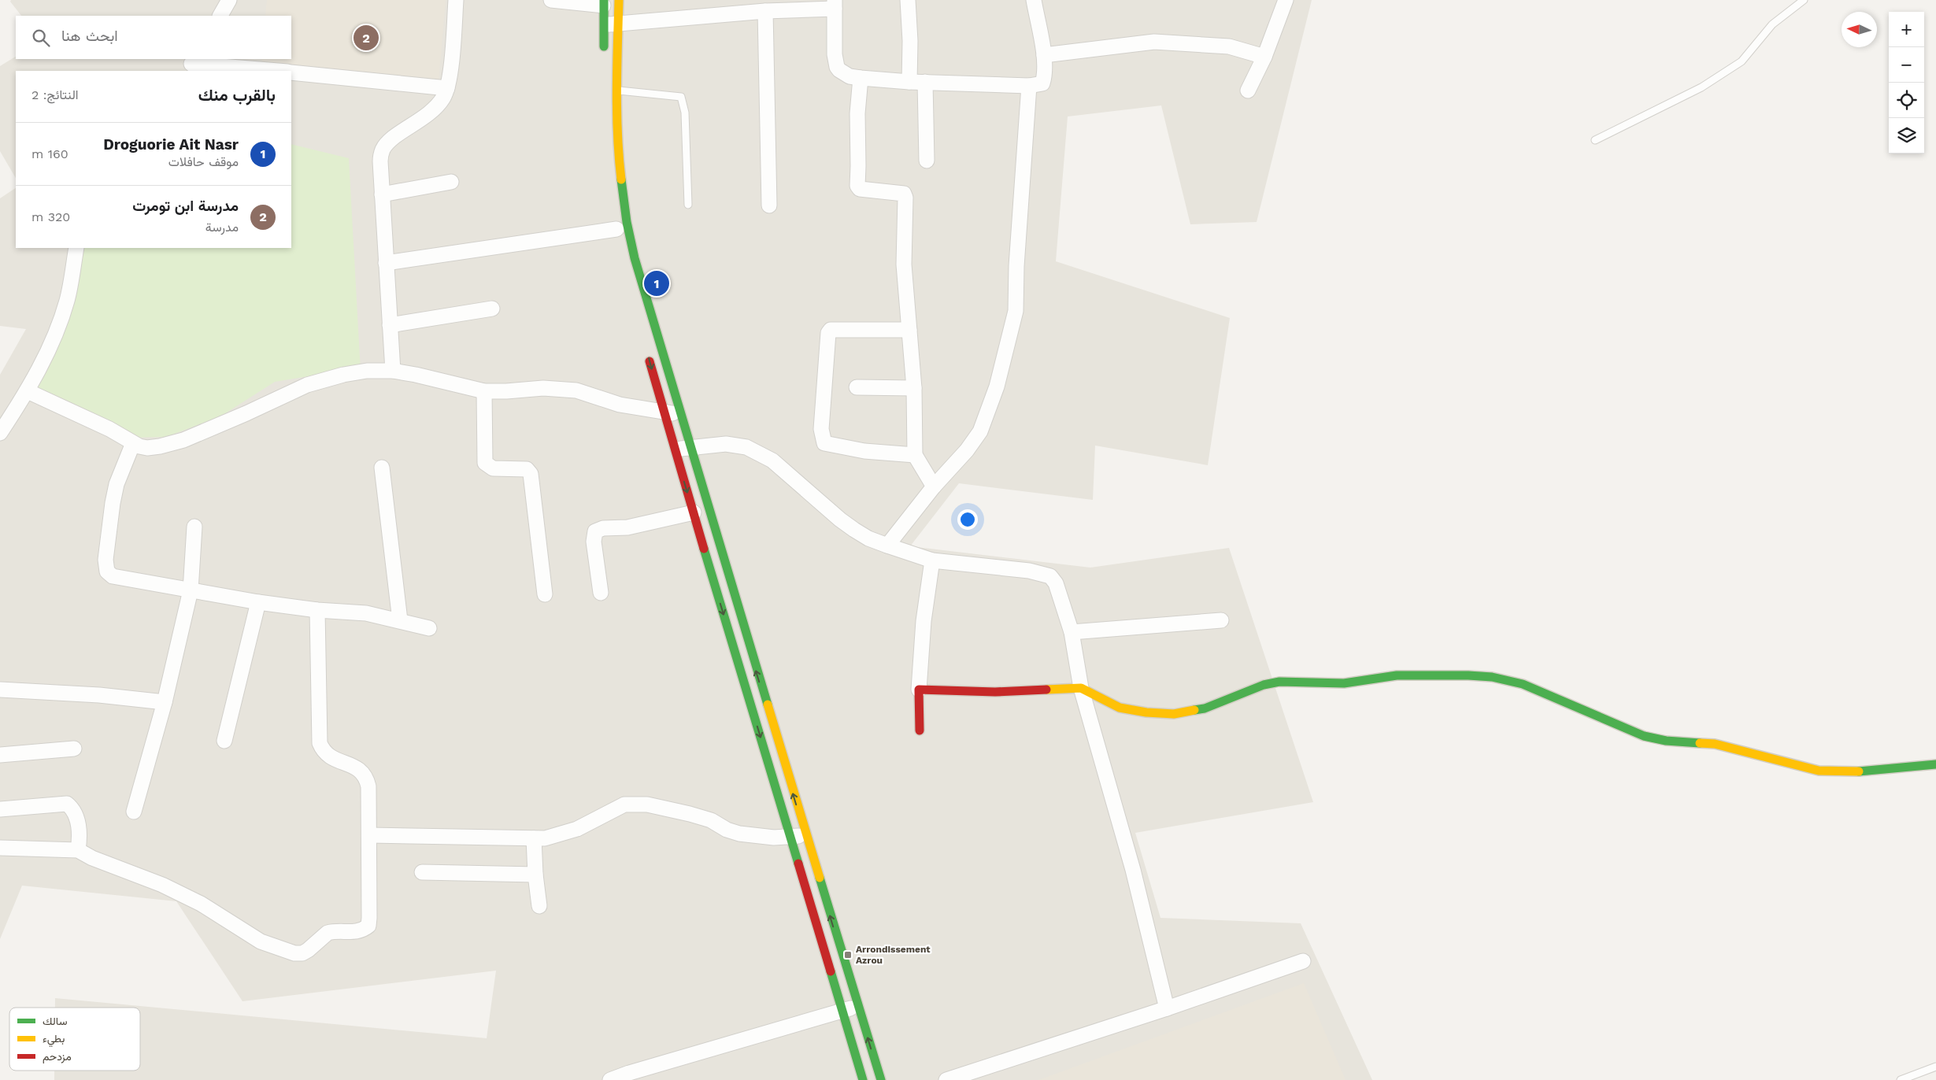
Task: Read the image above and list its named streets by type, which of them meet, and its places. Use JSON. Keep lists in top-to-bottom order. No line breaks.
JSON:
{"places":{"transit":["Arrondissement Azrou"]},"legend":["سالك","بطيء","مزدحم"],"north":"left","page":{"map_buttons":["+","−"],"search":"ابحث هنا","pins":["2","1"],"heading":["بالقرب منك","النتائج: 2"],"list":[{"mark":"1","name":"Droguorie Ait Nasr","note":"موقف حافلات","value":"160 m"},{"mark":"2","name":"مدرسة ابن تومرت","note":"مدرسة","value":"320 m"}]}}
